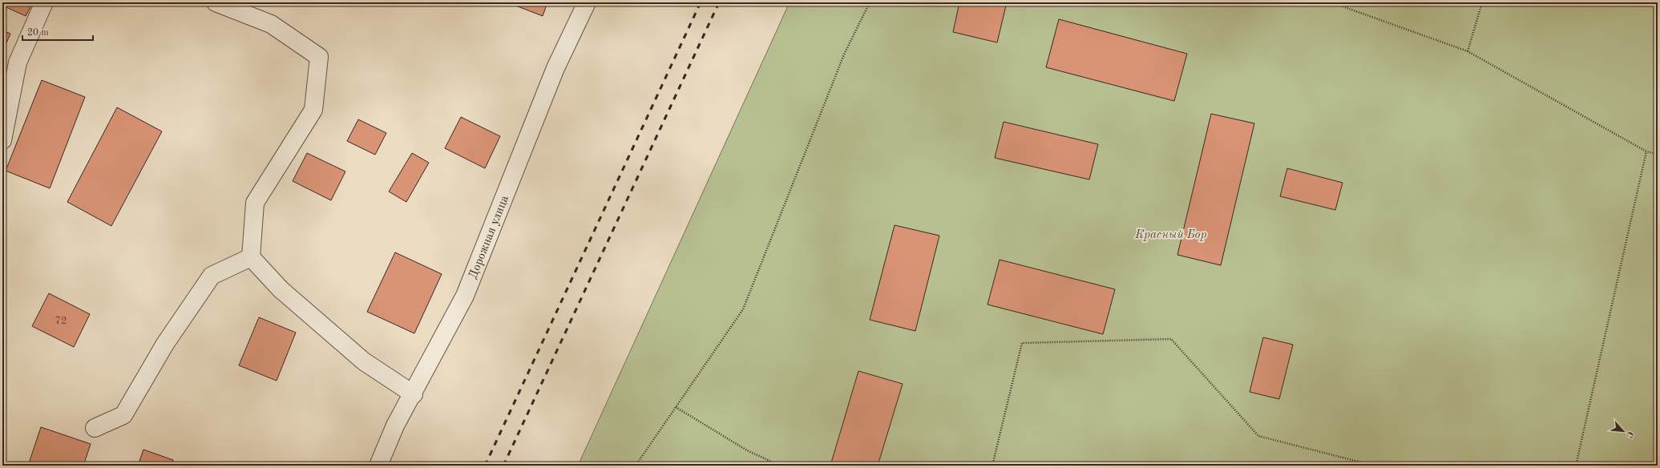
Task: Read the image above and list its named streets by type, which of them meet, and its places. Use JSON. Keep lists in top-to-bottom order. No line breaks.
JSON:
{"streets":{"street":["Дорожная улица"]},"parks":["Красный Бор"],"house_numbers":["72"],"scale_bar":"20 m","north":"bottom right"}
